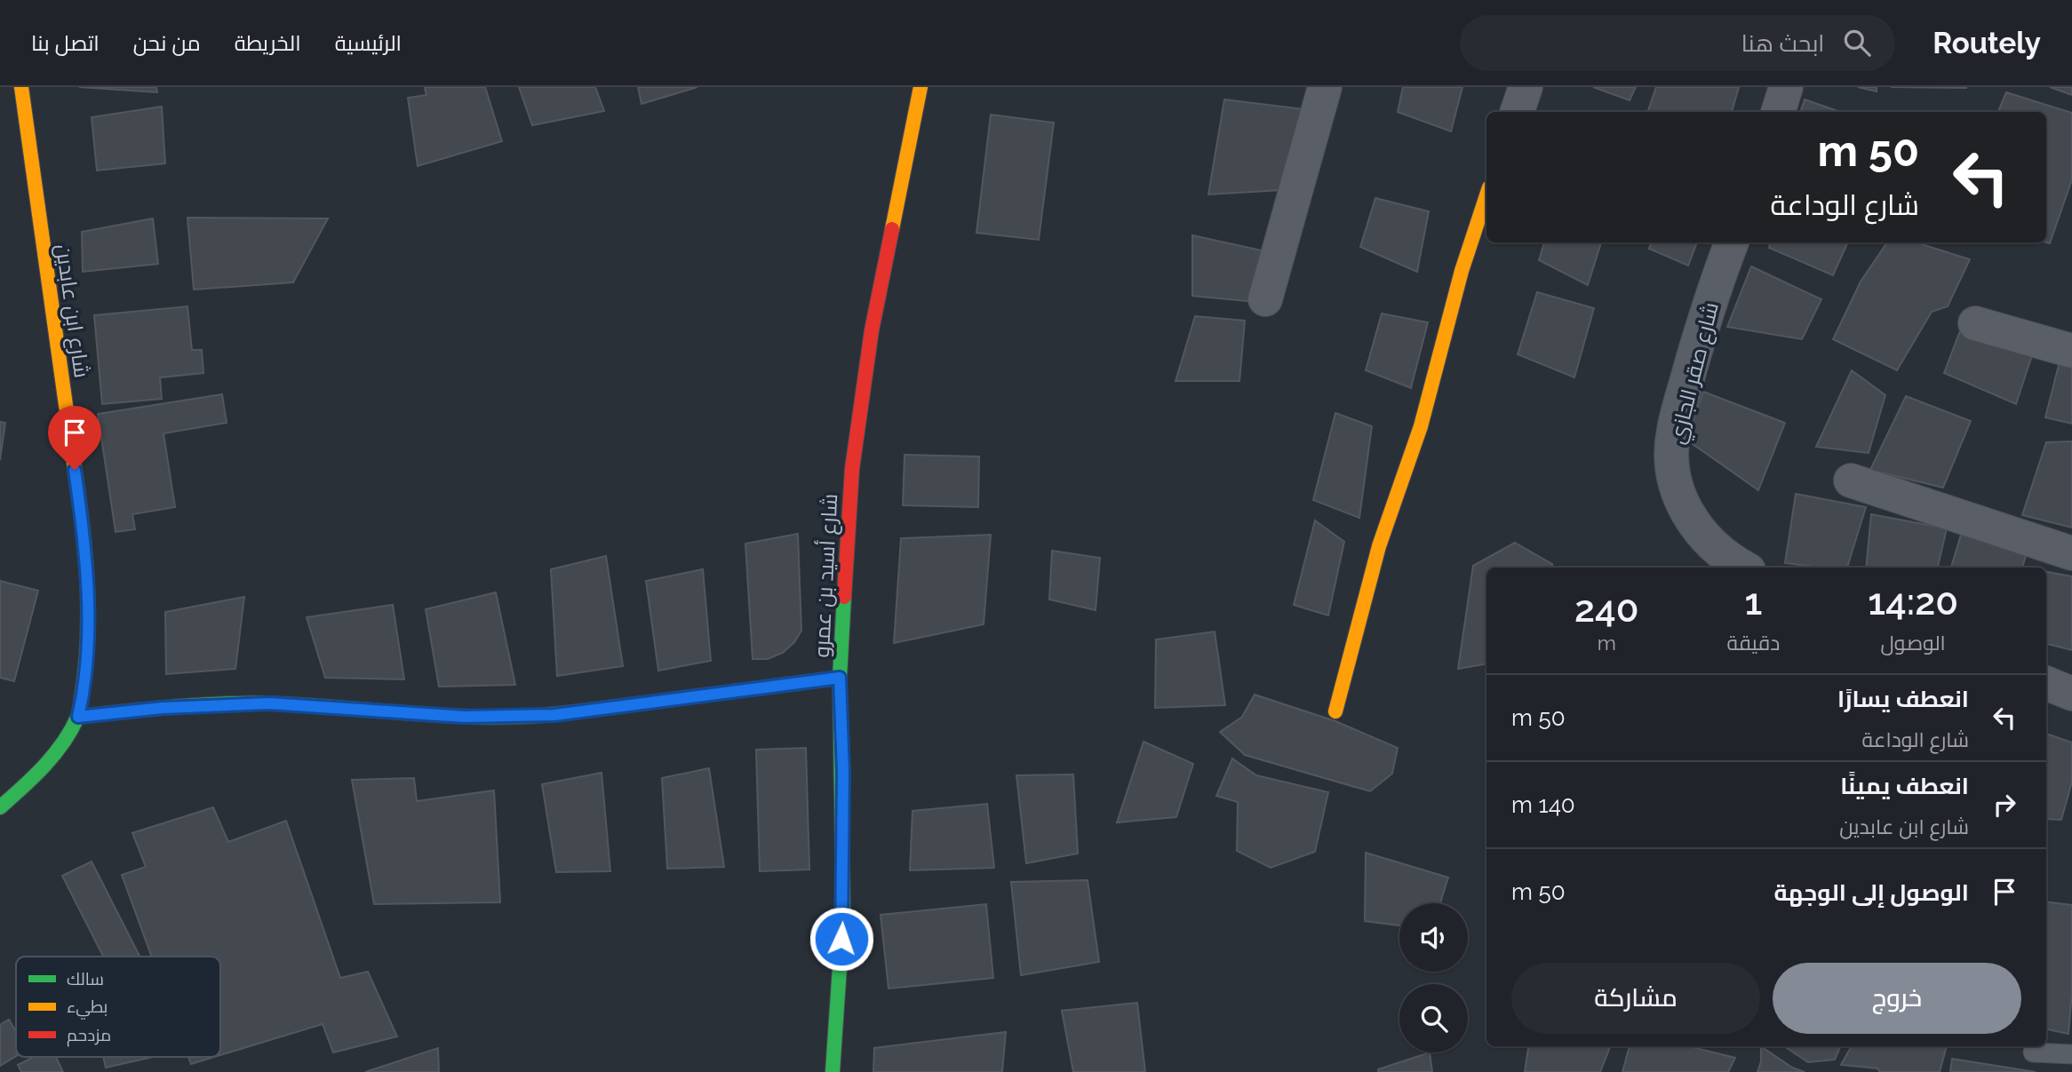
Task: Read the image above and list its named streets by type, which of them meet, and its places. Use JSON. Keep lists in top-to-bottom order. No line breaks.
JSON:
{"streets":{"street":["شارع ابن عابدين","شارع صقر الجازي","شارع أسيد بن عمرو"]},"legend":["سالك","بطيء","مزدحم"],"page":{"header":"Routely","search":"ابحث هنا","nav":["الرئيسية","الخريطة","من نحن","اتصل بنا"],"turn":["50 m","شارع الوداعة"],"eta":["14:20","الوصول","1","دقيقة","240","m"],"list":[{"name":"انعطف يسارًا","note":"شارع الوداعة","value":"50 m"},{"name":"انعطف يمينًا","note":"شارع ابن عابدين","value":"140 m"},{"name":"الوصول إلى الوجهة","value":"50 m"}],"buttons":["خروج","مشاركة"]}}
